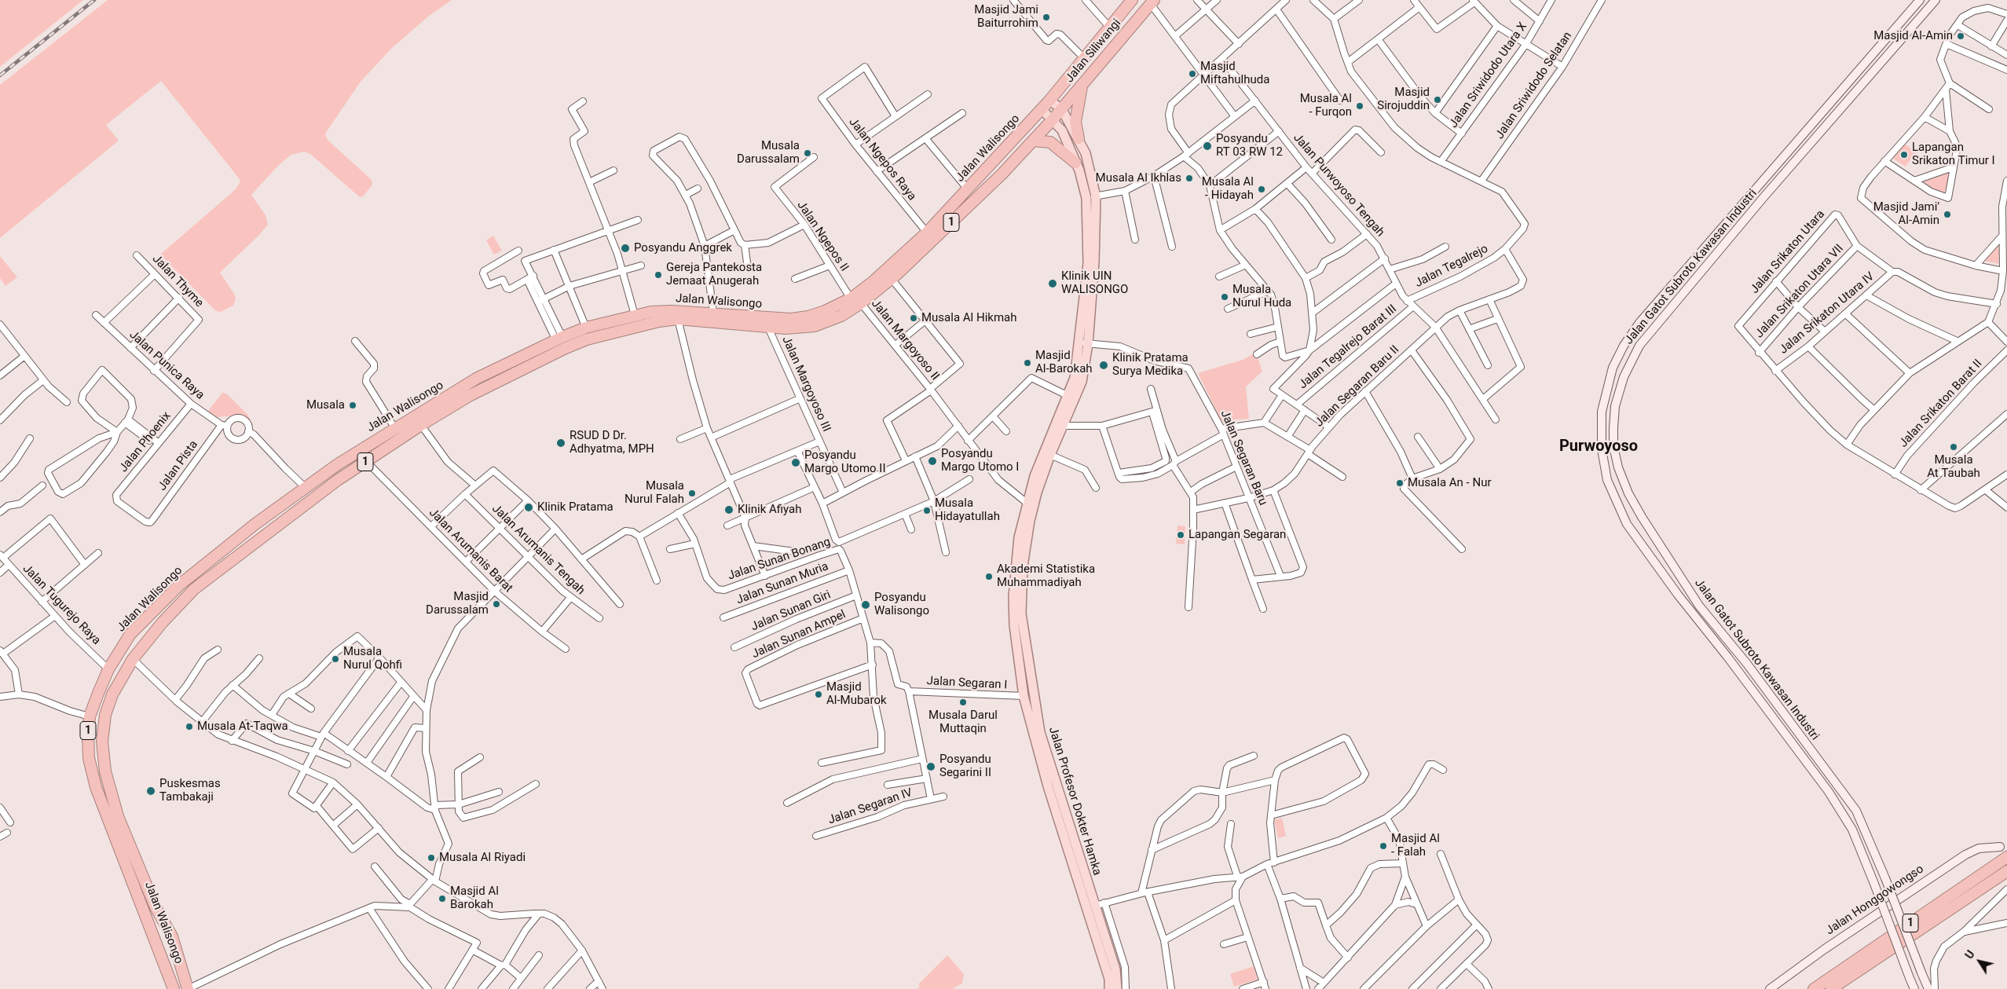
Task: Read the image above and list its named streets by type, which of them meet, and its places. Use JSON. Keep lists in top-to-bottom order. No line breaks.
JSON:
{"streets":{"highway":["Jalan Siliwangi","Jalan Walisongo","1"],"main road":["Jalan Profesor Dokter Hamka"],"street":["Jalan Sriwidodo Utara X","Jalan Sriwidodo Selatan","Jalan Ngepos Raya","Jalan Purwoyoso Tengah","Jalan Ngepos II","Jalan Srikaton Utara","Jalan Tegalrejo","Jalan Gatot Subroto Kawasan Industri","Jalan Thyme","Jalan Srikaton Utara VII","Jalan Srikaton Utara IV","Jalan Margoyoso II","Jalan Tegalrejo Barat III","Jalan Punica Raya","Jalan Margoyoso III","Jalan Segaran Baru II","Jalan Srikaton Barat II","Jalan Phoenix","Jalan Segaran Baru","Jalan Pista","Jalan Arumanis Tengah","Jalan Arumanis Barat","Jalan Sunan Bonang","Jalan Sunan Muria","Jalan Tugurejo Raya","Jalan Sunan Giri","Jalan Sunan Ampel","Jalan Segaran I","Jalan Segaran IV","Jalan Honggowongso"]},"crossings":[["Jalan Siliwangi","Jalan Walisongo"],["Jalan Siliwangi","Jalan Profesor Dokter Hamka"],["Jalan Sriwidodo Selatan","Jalan Tegalrejo"],["Jalan Walisongo","Jalan Ngepos Raya"],["Jalan Walisongo","Jalan Ngepos II"],["Jalan Walisongo","Jalan Margoyoso II"],["Jalan Walisongo","Jalan Margoyoso III"],["Jalan Walisongo","Jalan Arumanis Barat"],["Jalan Walisongo","Jalan Tugurejo Raya"],["Jalan Walisongo","Jalan Profesor Dokter Hamka"],["Jalan Purwoyoso Tengah","Jalan Tegalrejo"],["Jalan Purwoyoso Tengah","Jalan Tegalrejo Barat III"],["Jalan Purwoyoso Tengah","Jalan Segaran Baru II"],["Jalan Srikaton Utara","Jalan Srikaton Utara VII"],["Jalan Srikaton Utara","Jalan Srikaton Utara IV"],["Jalan Tegalrejo","Jalan Segaran Baru II"],["Jalan Thyme","Jalan Punica Raya"],["Jalan Srikaton Utara VII","Jalan Srikaton Utara IV"],["Jalan Margoyoso II","Jalan Profesor Dokter Hamka"],["Jalan Tegalrejo Barat III","Jalan Segaran Baru II"],["Jalan Punica Raya","Jalan Phoenix"],["Jalan Punica Raya","Jalan Pista"],["Jalan Segaran Baru II","Jalan Segaran Baru"],["Jalan Phoenix","Jalan Pista"],["Jalan Segaran Baru","Jalan Profesor Dokter Hamka"],["Jalan Sunan Bonang","Jalan Sunan Muria"],["Jalan Sunan Bonang","Jalan Sunan Giri"],["Jalan Sunan Bonang","Jalan Sunan Ampel"],["Jalan Segaran I","Jalan Profesor Dokter Hamka"],["Jalan Segaran I","Jalan Segaran IV"]],"districts":["Purwoyoso"],"places":["Masjid Jami Baiturrohim","Masjid Al-Amin","Masjid Miftahulhuda","Masjid Sirojuddin","Musala Al - Furqon","Posyandu RT 03 RW 12","Musala Darussalam","Lapangan Srikaton Timur I","Musala Al Ikhlas","Musala Al - Hidayah","Masjid Jami' Al-Amin","Posyandu Anggrek","Gereja Pantekosta Jemaat Anugerah","Klinik UIN WALISONGO","Musala Nurul Huda","Musala Al Hikmah","Masjid Al-Barokah","Klinik Pratama Surya Medika","Musala","RSUD D Dr. Adhyatma, MPH","Musala At Taubah","Posyandu Margo Utomo I","Posyandu Margo Utomo II","Musala An - Nur","Musala Nurul Falah","Klinik Pratama","Klinik Afiyah","Musala Hidayatullah","Lapangan Segaran","Akademi Statistika Muhammadiyah","Masjid Darussalam","Posyandu Walisongo","Musala Nurul Qohfi","Masjid Al-Mubarok","Musala Darul Muttaqin","Musala At-Taqwa","Posyandu Segarini II","Puskesmas Tambakaji","Masjid Al - Falah","Musala Al Riyadi","Masjid Al Barokah"],"north":"top left"}
